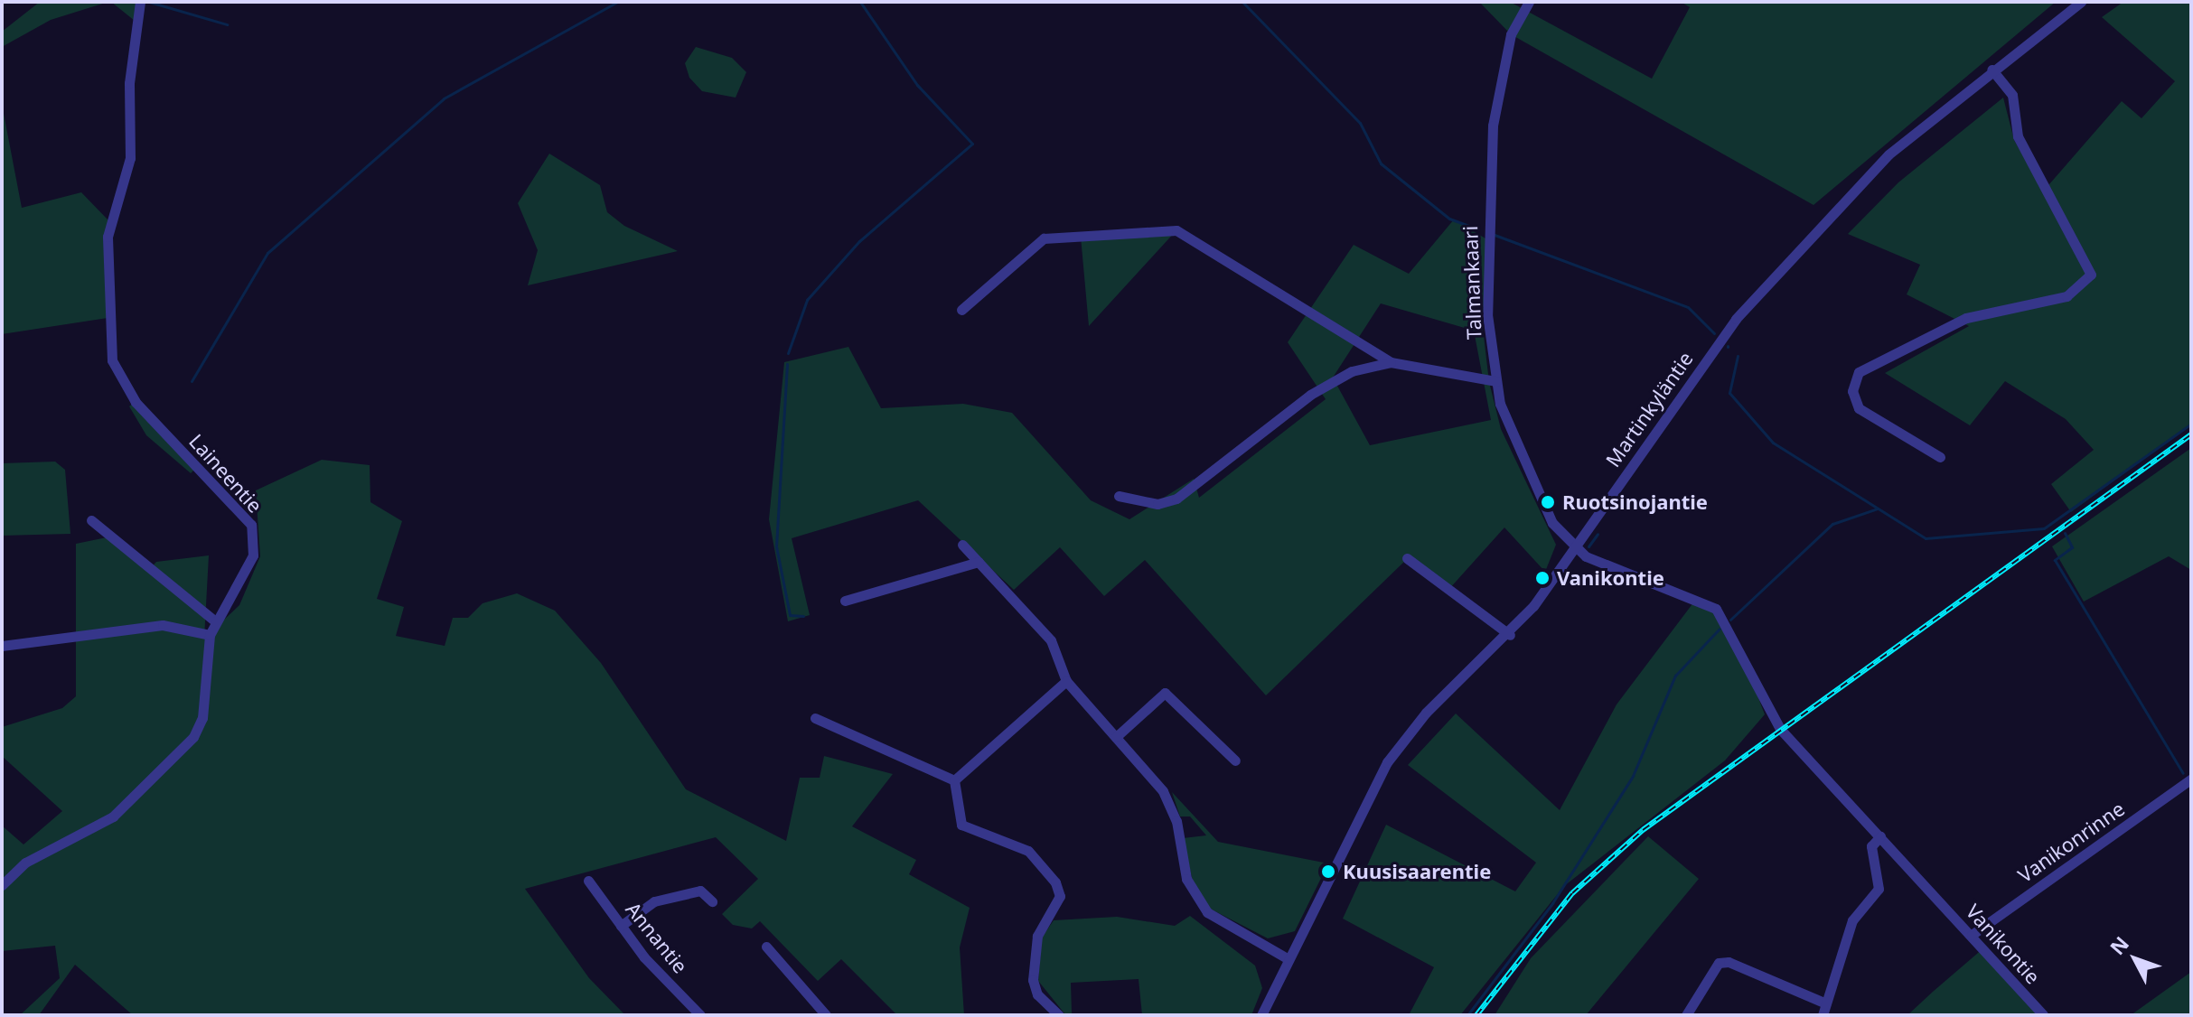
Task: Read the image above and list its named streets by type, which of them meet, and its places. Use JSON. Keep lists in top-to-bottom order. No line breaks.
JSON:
{"streets":{"street":["Talmankaari","Martinkyläntie","Laineentie","Vanikonrinne","Annantie","Vanikontie"]},"crossings":[["Talmankaari","Martinkyläntie"],["Talmankaari","Vanikontie"],["Martinkyläntie","Vanikontie"],["Vanikonrinne","Vanikontie"]],"places":["Ruotsinojantie","Vanikontie","Kuusisaarentie"],"north":"top left"}
